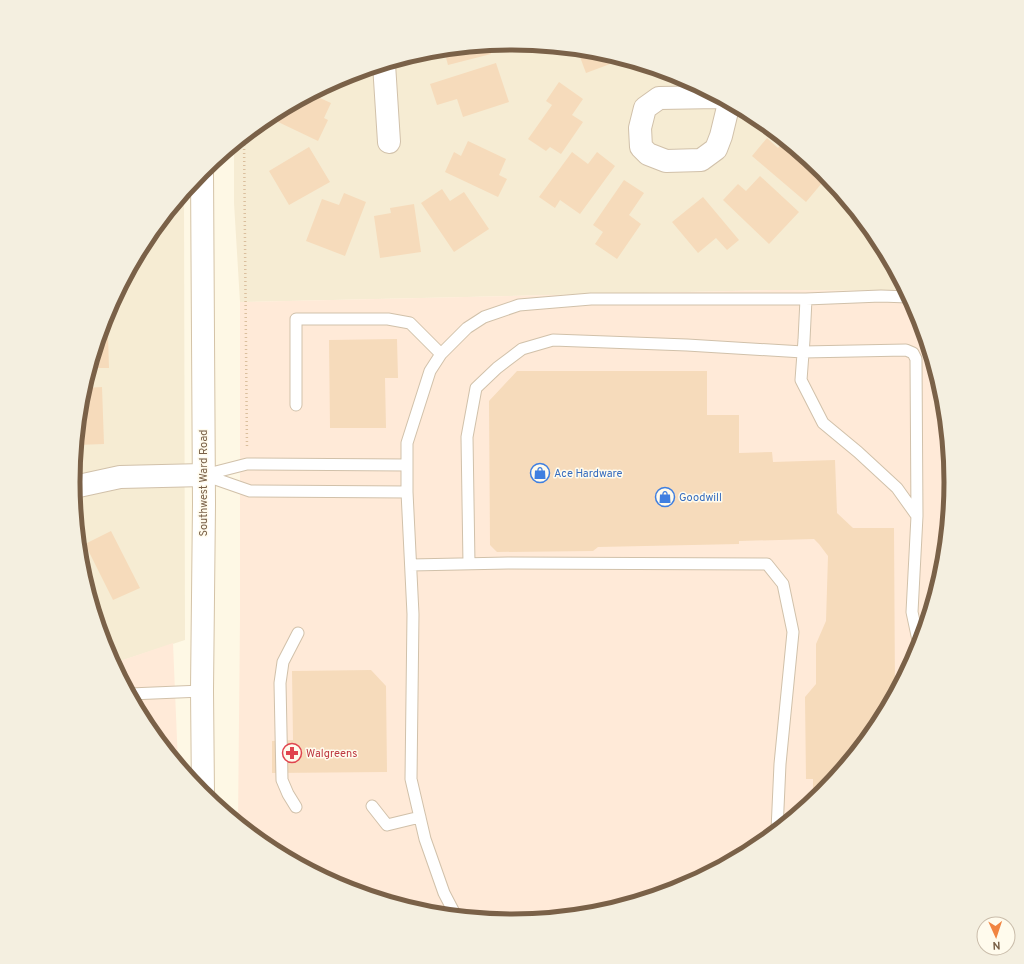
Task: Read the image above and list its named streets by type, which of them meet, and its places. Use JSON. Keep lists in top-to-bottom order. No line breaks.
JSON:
{"streets":{"main road":["Southwest Ward Road"]},"places":{"shop":["Ace Hardware","Goodwill"],"pharmacy":["Walgreens"]},"north":"bottom"}
